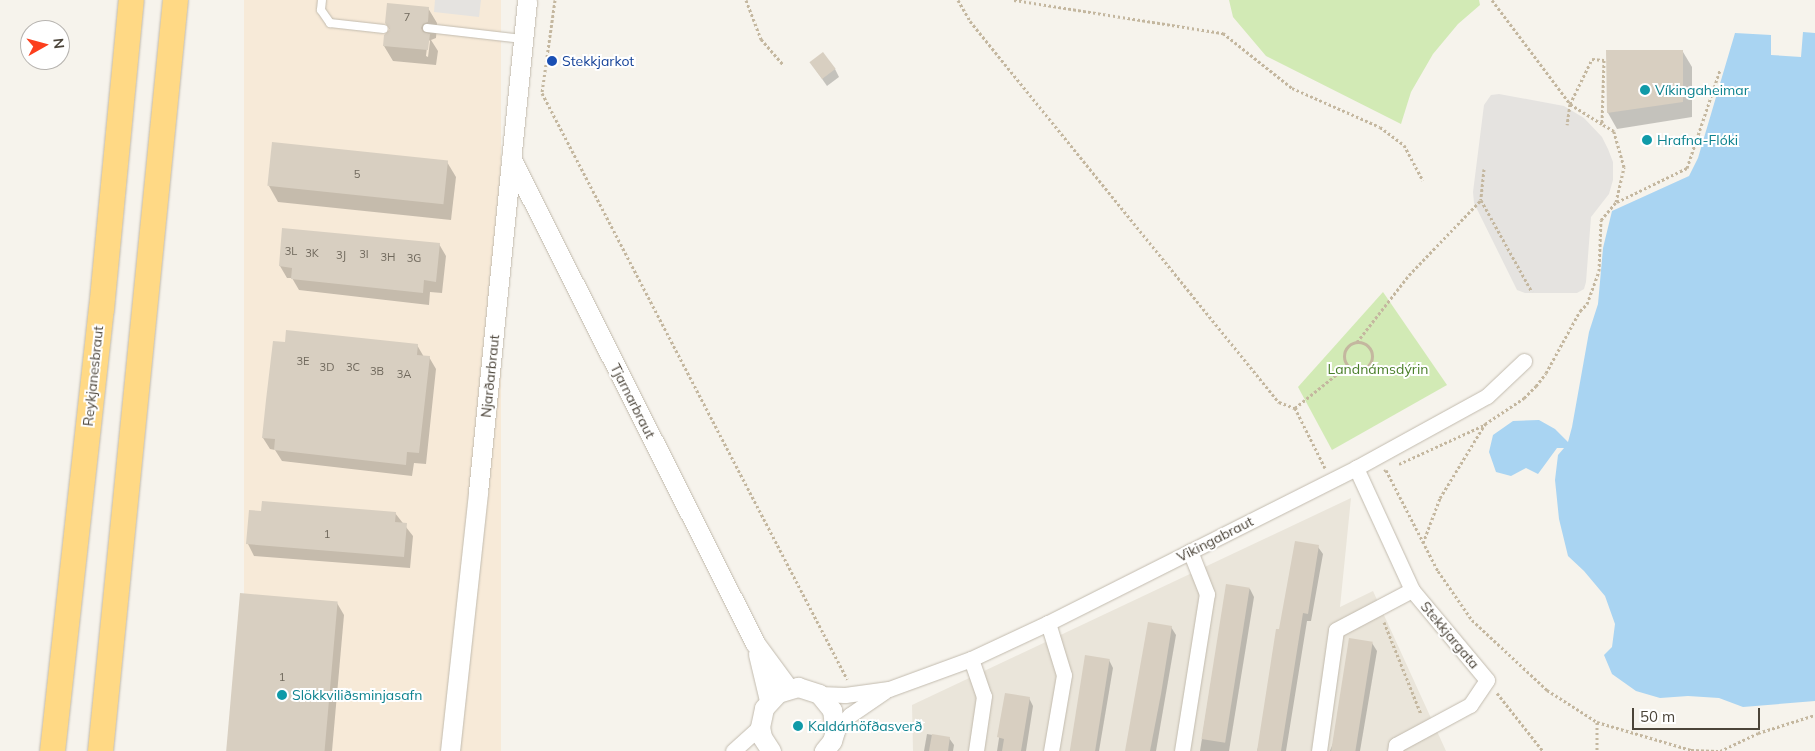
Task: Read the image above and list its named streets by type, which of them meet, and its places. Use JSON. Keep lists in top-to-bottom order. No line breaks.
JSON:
{"streets":{"highway":["Reykjanesbraut"],"street":["Njarðarbraut","Tjarnarbraut","Vikingabraut","Stekkjargata"]},"crossings":[["Njarðarbraut","Tjarnarbraut"],["Vikingabraut","Stekkjargata"]],"parks":["Landnámsdýrin"],"places":["Stekkjarkot","Víkingaheimar","Hrafna-Flóki","Slökkviliðsminjasafn","Kaldárhöfðasverð"],"house_numbers":["7","5","3L","3K","3I","3J","3H","3G","3E","3D","3C","3B","3A","1","1"],"scale_bar":"50 m","north":"right"}
